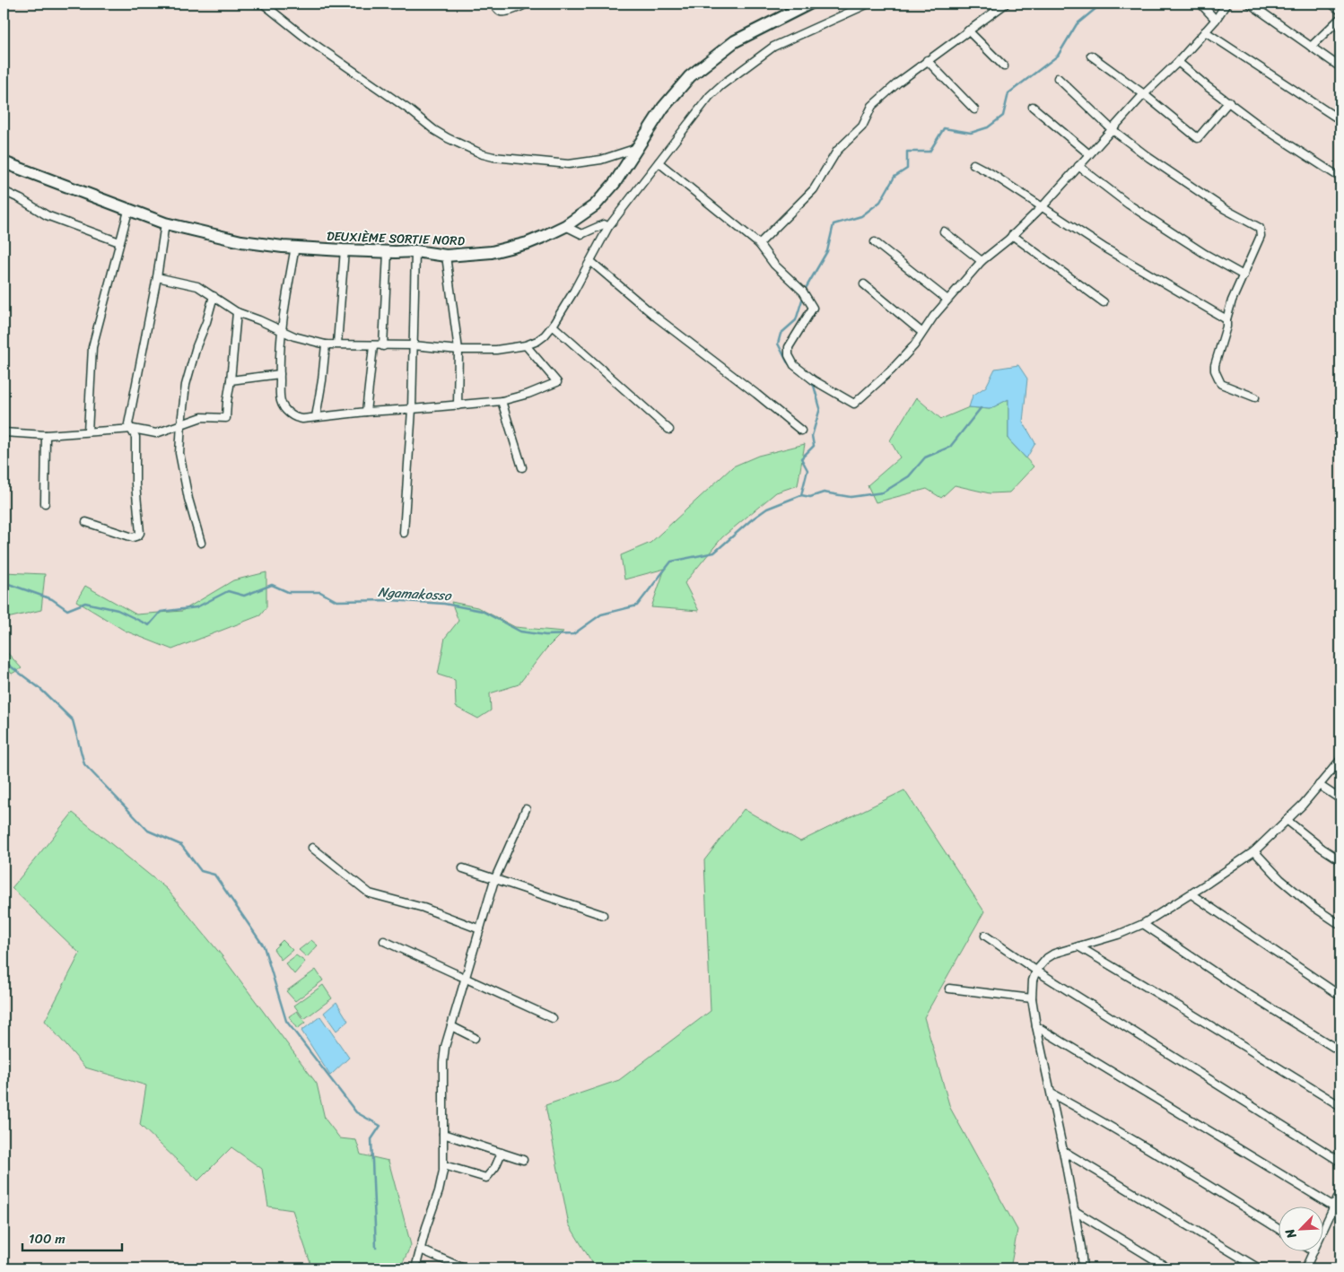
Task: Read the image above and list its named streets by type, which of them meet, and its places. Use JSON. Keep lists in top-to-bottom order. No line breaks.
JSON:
{"streets":{"main road":["DEUXIÈME SORTIE NORD"]},"water":["Ngamakosso"],"scale_bar":"100 m","north":"bottom left"}
